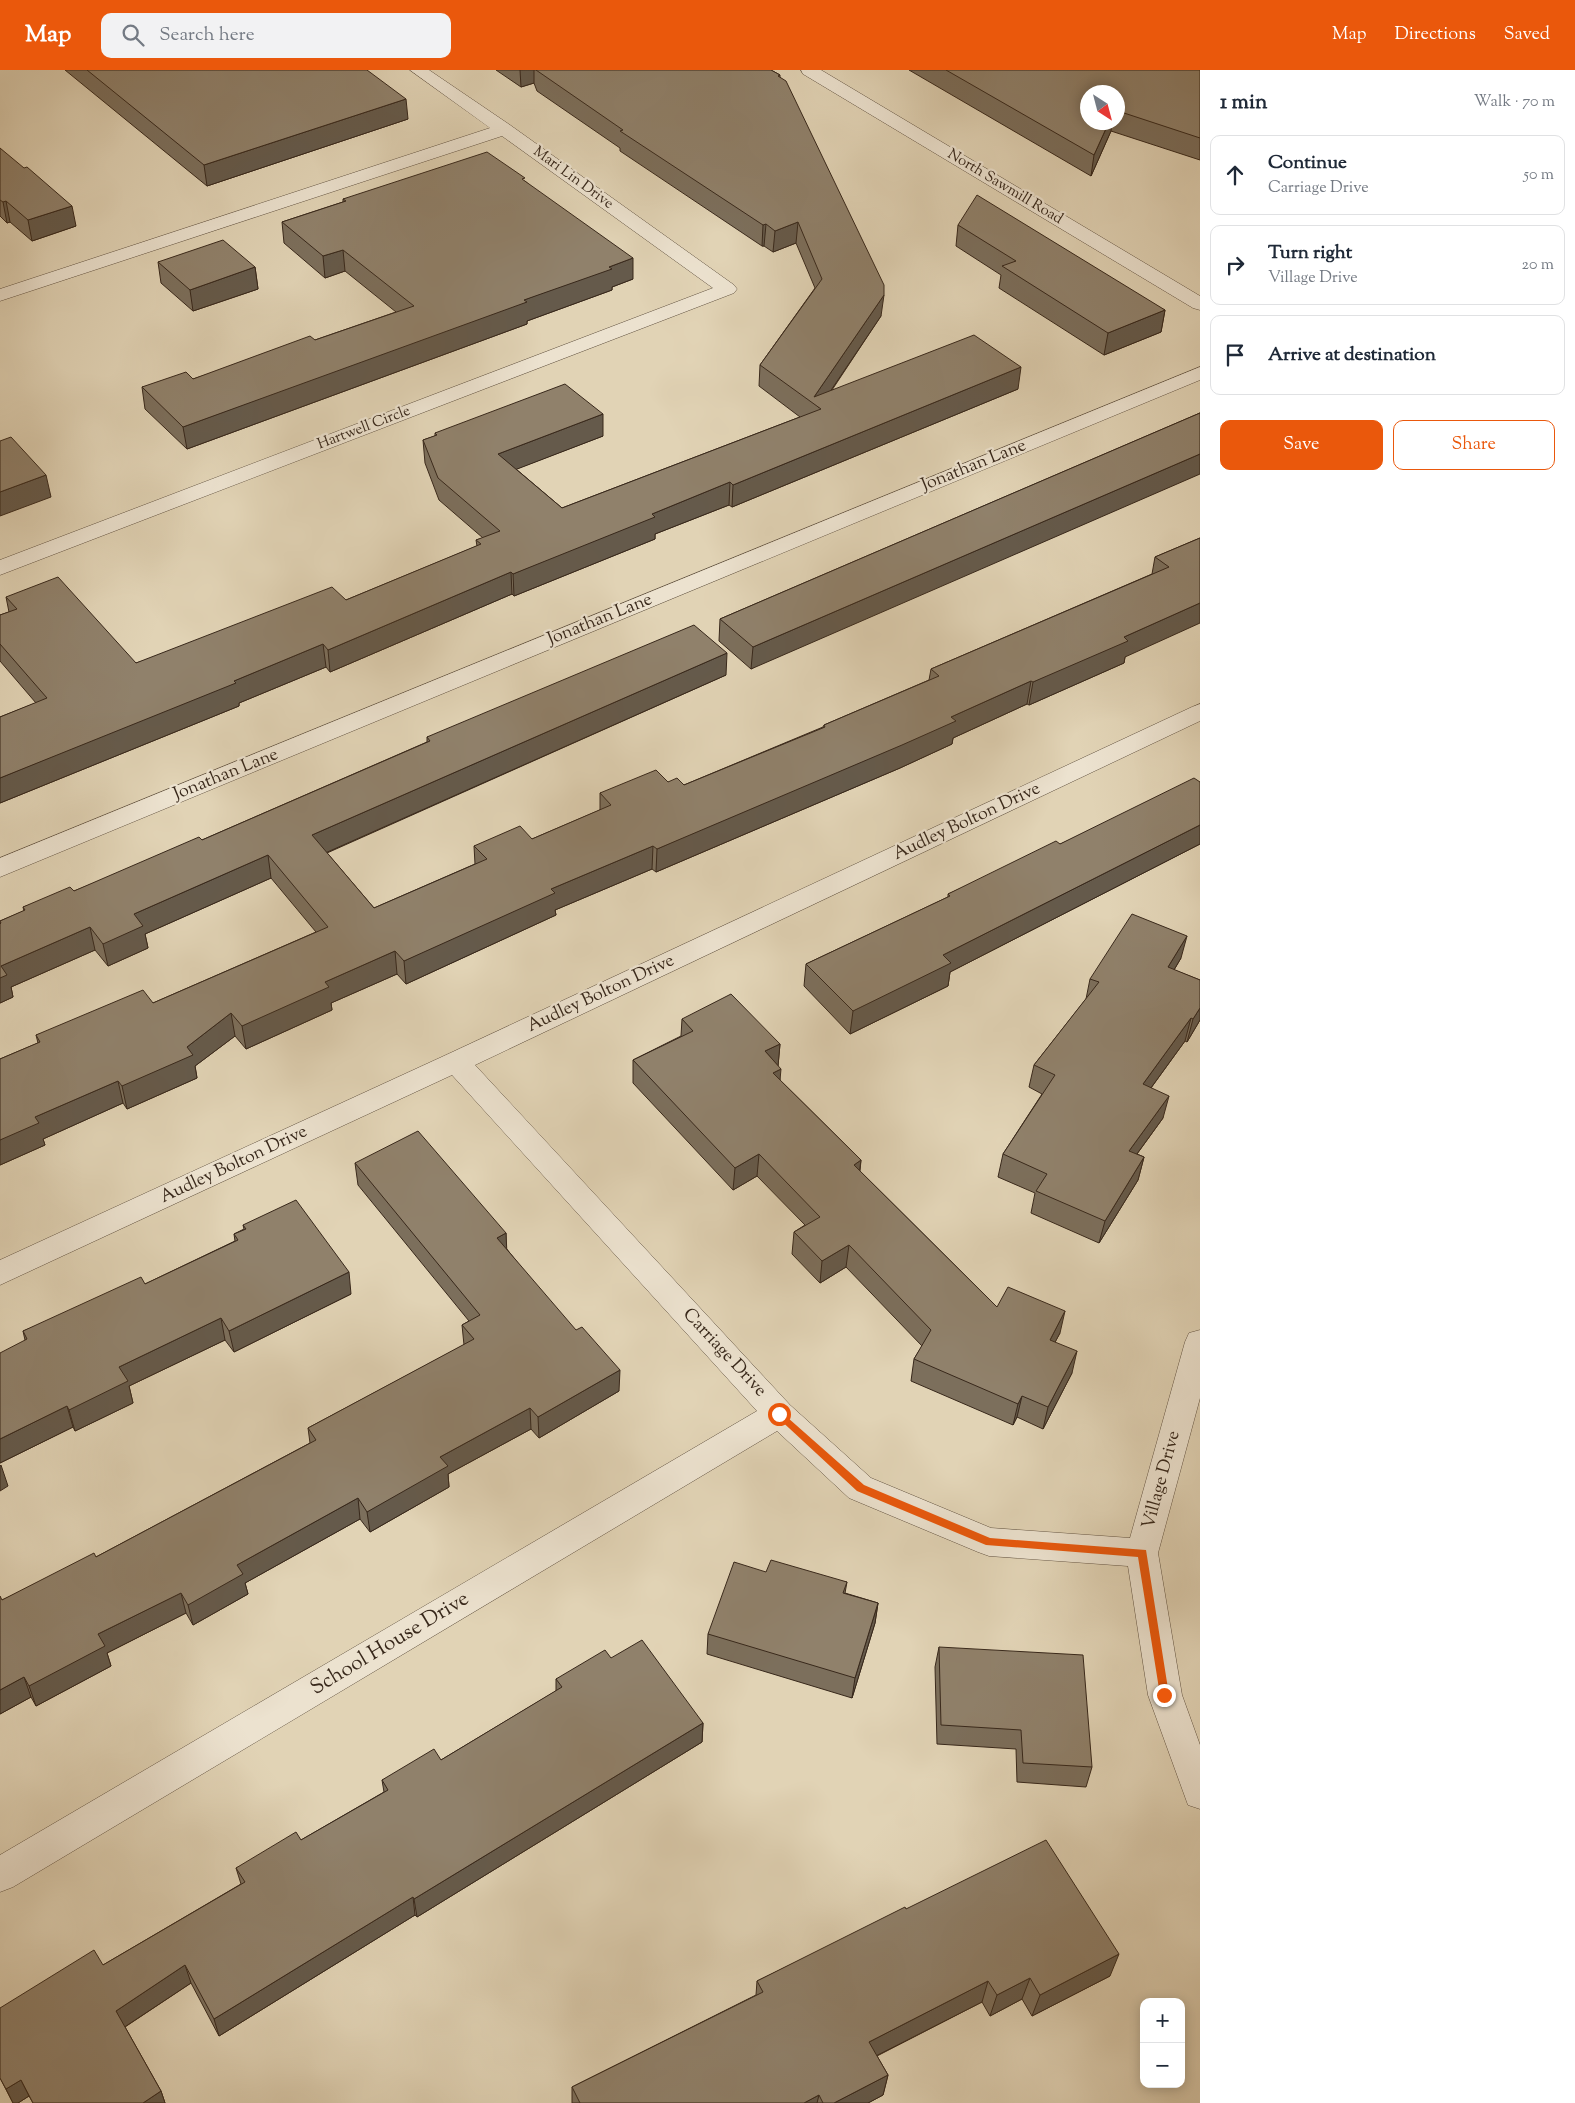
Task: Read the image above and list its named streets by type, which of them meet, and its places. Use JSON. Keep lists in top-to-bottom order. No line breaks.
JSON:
{"streets":{"street":["Mari Lin Drive","North Sawmill Road","Hartwell Circle","Jonathan Lane","Audley Bolton Drive","Carriage Drive","Village Drive","School House Drive"]},"crossings":[["Mari Lin Drive","Hartwell Circle"],["Audley Bolton Drive","Carriage Drive"],["Carriage Drive","Village Drive"],["Carriage Drive","School House Drive"]],"north":"bottom right","page":{"header":"Map","search":"Search here","nav":["Map","Directions","Saved"],"heading":["1 min","Walk · 70 m"],"list":[["Continue","Carriage Drive","50 m"],["Turn right","Village Drive","20 m"],"Arrive at destination"],"buttons":["Save","Share"],"map_buttons":["+","−"]}}
